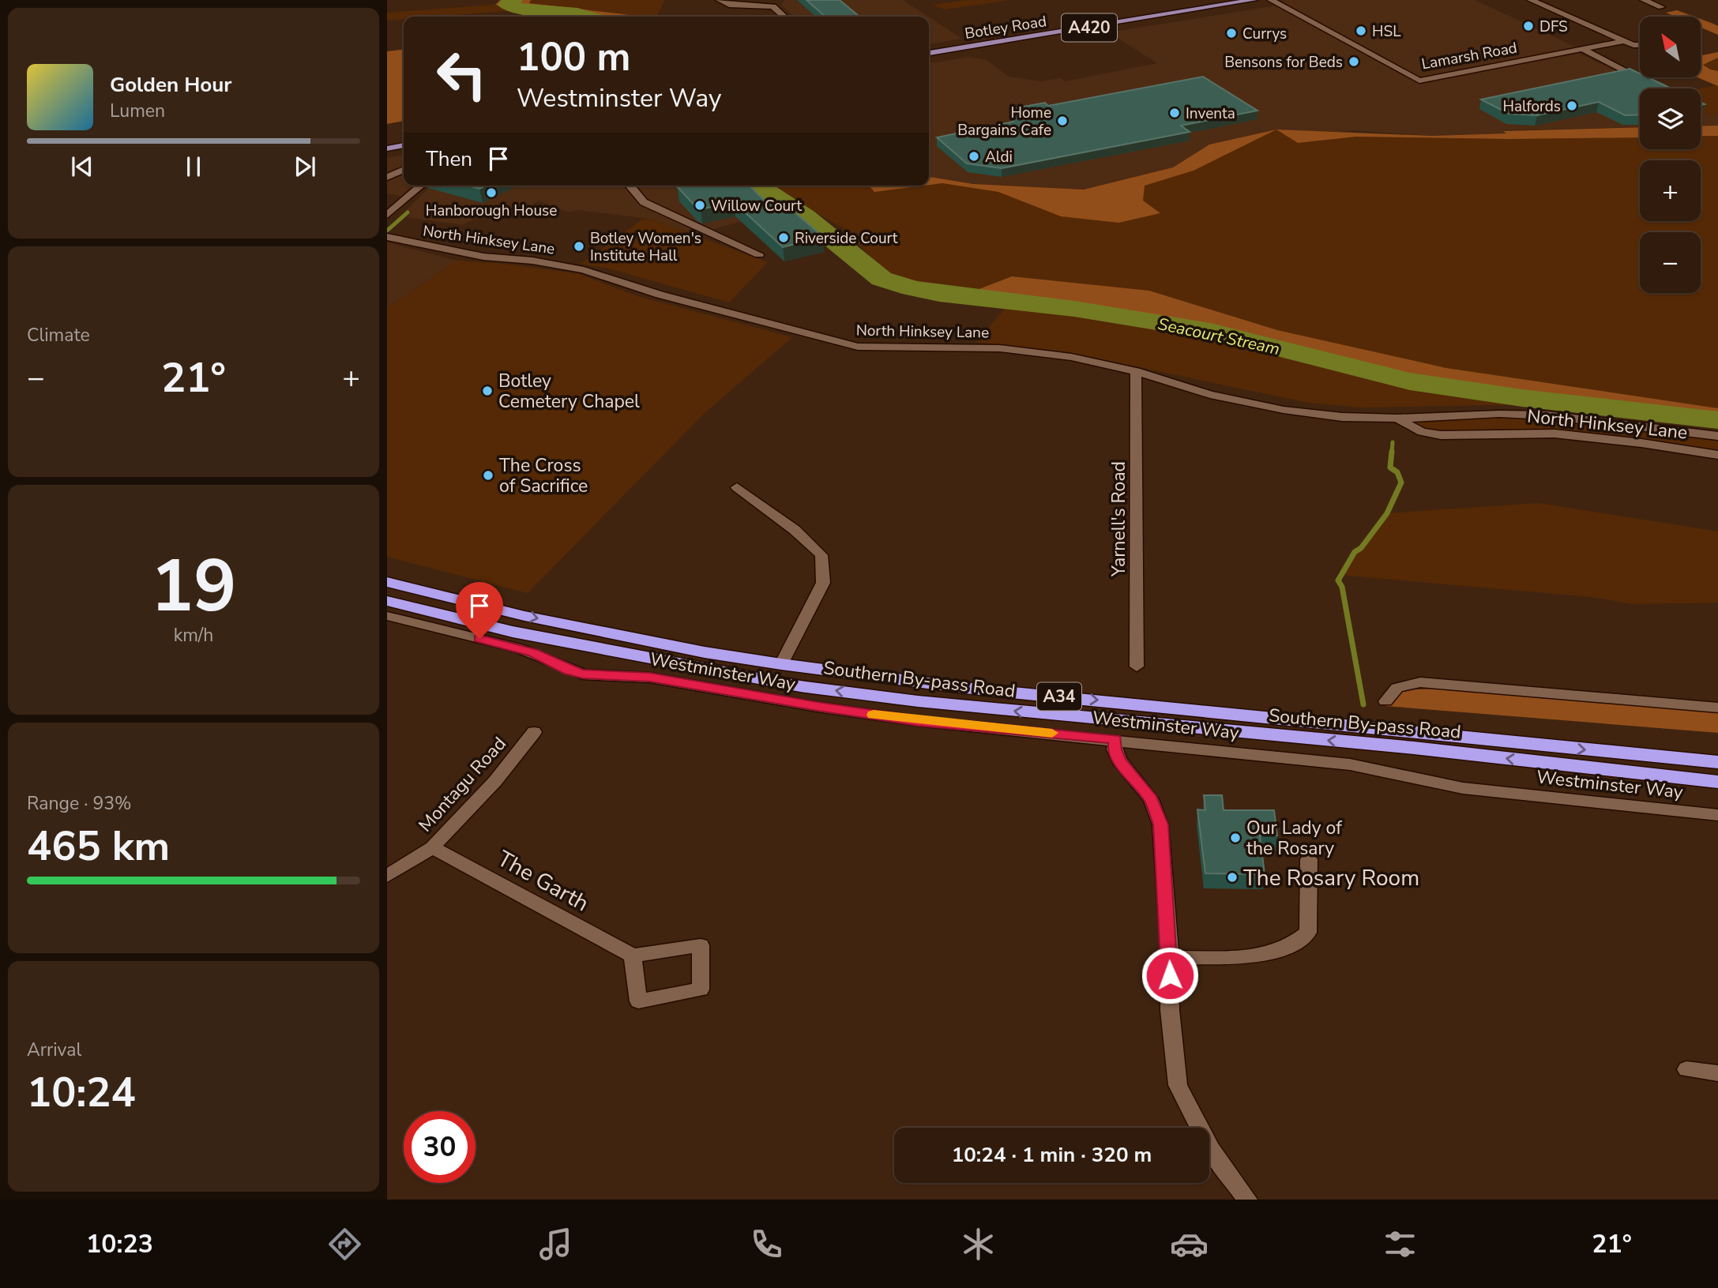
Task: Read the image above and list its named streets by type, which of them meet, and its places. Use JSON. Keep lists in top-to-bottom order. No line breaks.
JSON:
{"streets":{"highway":["Southern By-pass Road","A34"],"main road":["Botley Road","A420"],"street":["Lamarsh Road","North Hinksey Lane","Yarnell's Road","Westminster Way","Montagu Road","The Garth"]},"crossings":[["North Hinksey Lane","Yarnell's Road"],["Montagu Road","The Garth"]],"water":["Seacourt Stream"],"places":["DFS","HSL","Currys","Bensons for Beds","Halfords","Inventa","Home Bargains Cafe","Aldi","Hanborough House","Willow Court","Riverside Court","Botley Women's Institute Hall","Botley Cemetery Chapel","The Cross of Sacrifice","Our Lady of the Rosary","The Rosary Room"],"north":"top left","page":{"map_buttons":["+","−"],"turn":["100 m","Westminster Way"],"song":["Golden Hour","Lumen"],"then":"Then","tile":["Climate",["19","km/h"],["Range · 93%","465 km"],["Arrival","10:24"]],"heat":["−","21°","+"],"limit":"30","trip":"10:24 · 1 min · 320 m","tabs":["10:23","21°"]}}
